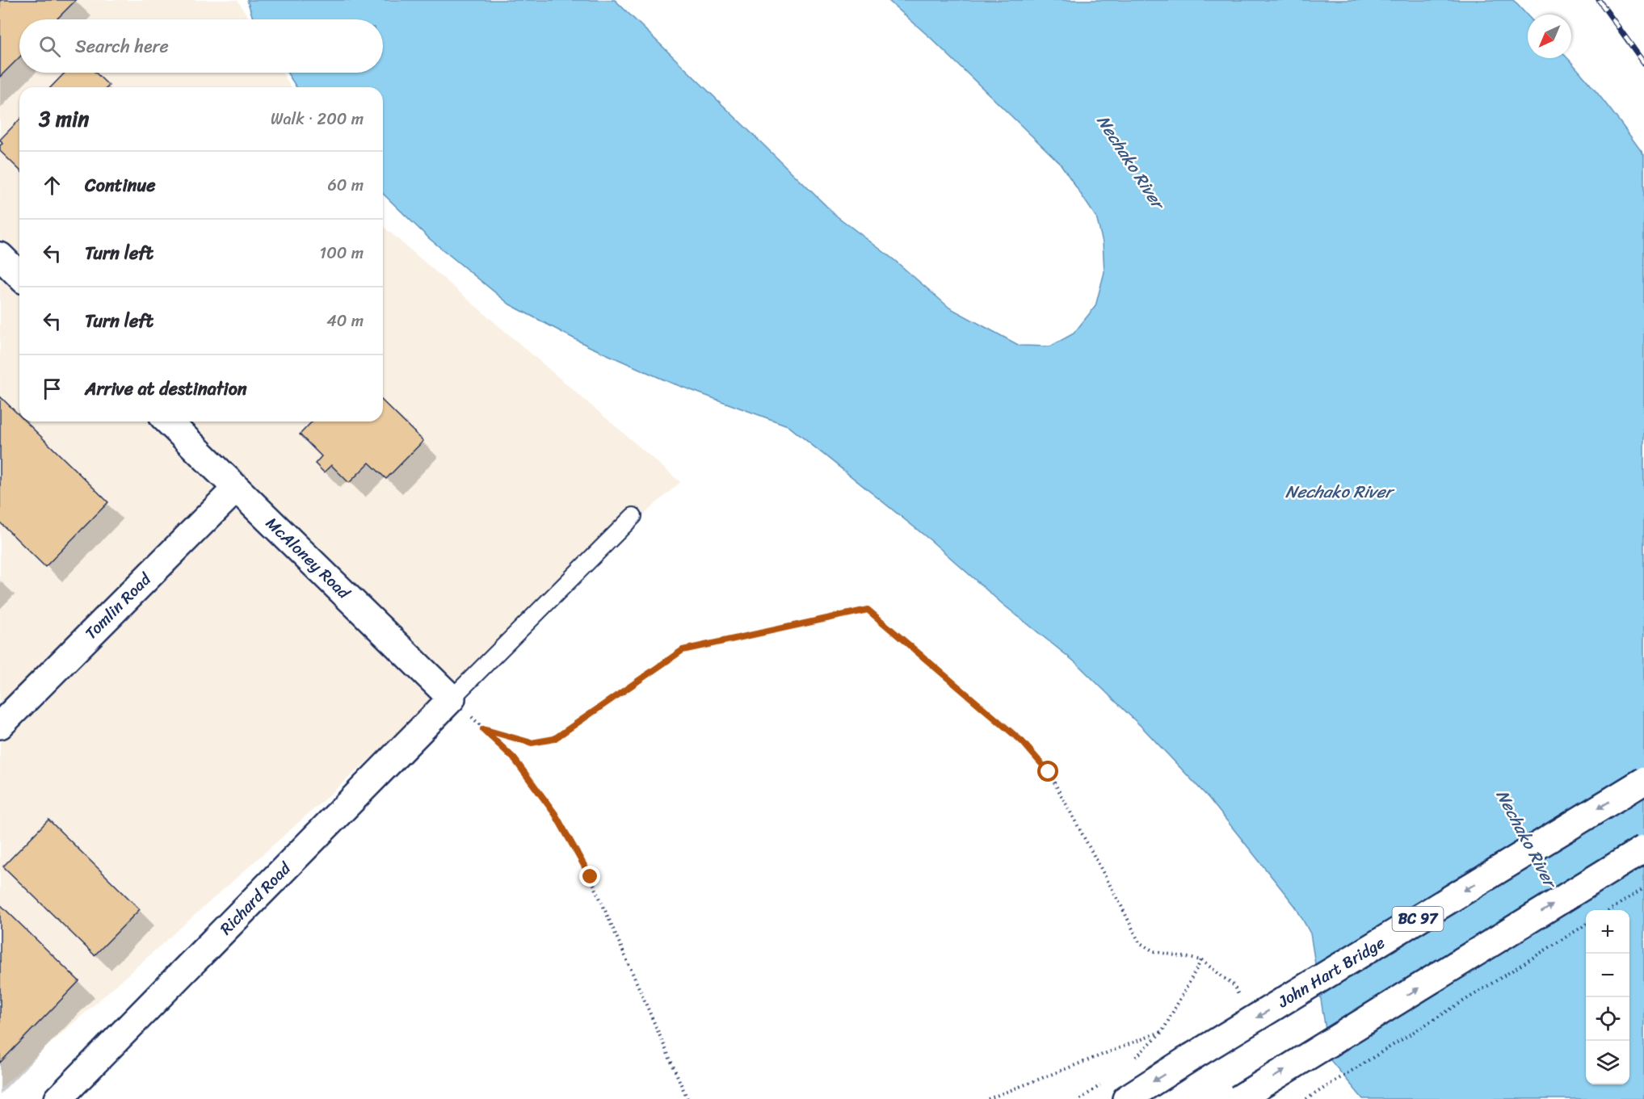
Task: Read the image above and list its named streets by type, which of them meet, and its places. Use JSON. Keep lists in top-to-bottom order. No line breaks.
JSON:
{"streets":{"main road":["McAloney Road","Tomlin Road","Richard Road","BC 97","John Hart Bridge"]},"crossings":[["McAloney Road","Tomlin Road"],["McAloney Road","Richard Road"]],"water":["Nechako River"],"north":"bottom left","page":{"search":"Search here","heading":["3 min","Walk · 200 m"],"list":[["Continue","60 m"],["Turn left","100 m"],["Turn left","40 m"],"Arrive at destination"],"map_buttons":["+","−"]}}
